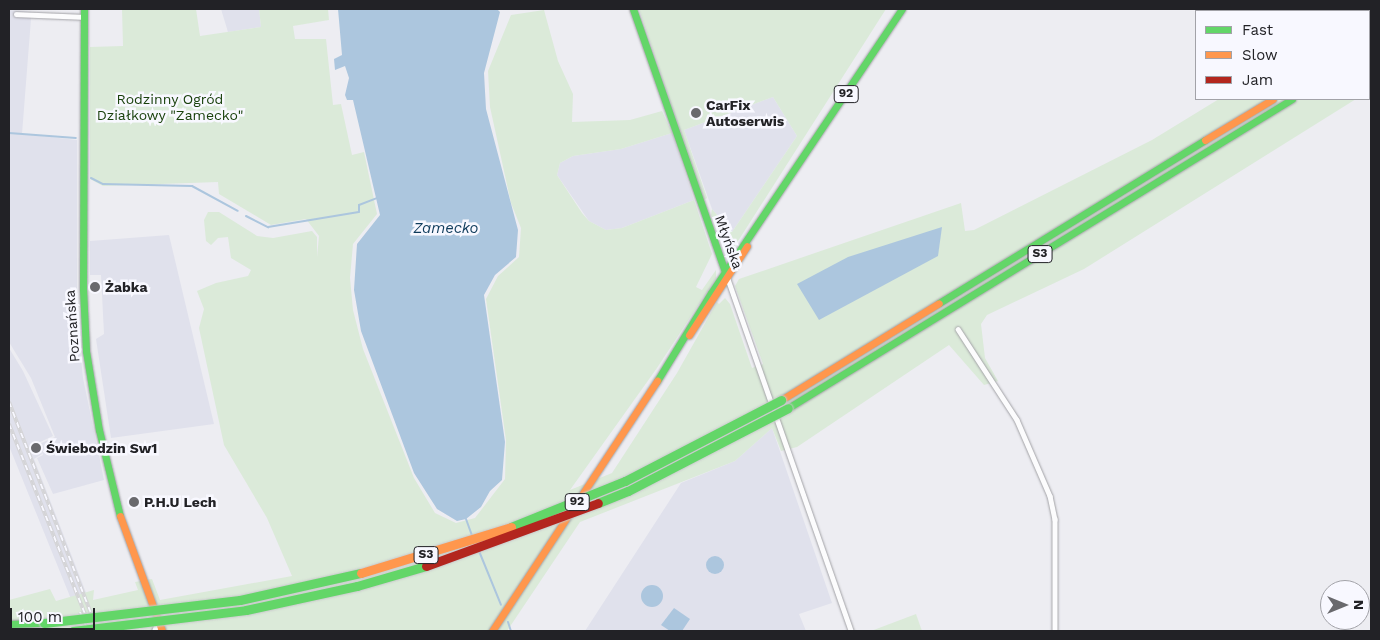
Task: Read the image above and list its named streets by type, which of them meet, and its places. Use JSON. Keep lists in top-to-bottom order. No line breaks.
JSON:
{"streets":{"main road":["92","Młyńska","S3","Poznańska"]},"crossings":[["92","Młyńska"]],"water":["Zamecko"],"parks":["Rodzinny Ogród Działkowy \"Zamecko\""],"places":["CarFix Autoserwis","Żabka","Świebodzin Sw1","P.H.U Lech"],"legend":["Fast","Slow","Jam"],"scale_bar":"100 m","north":"right"}
